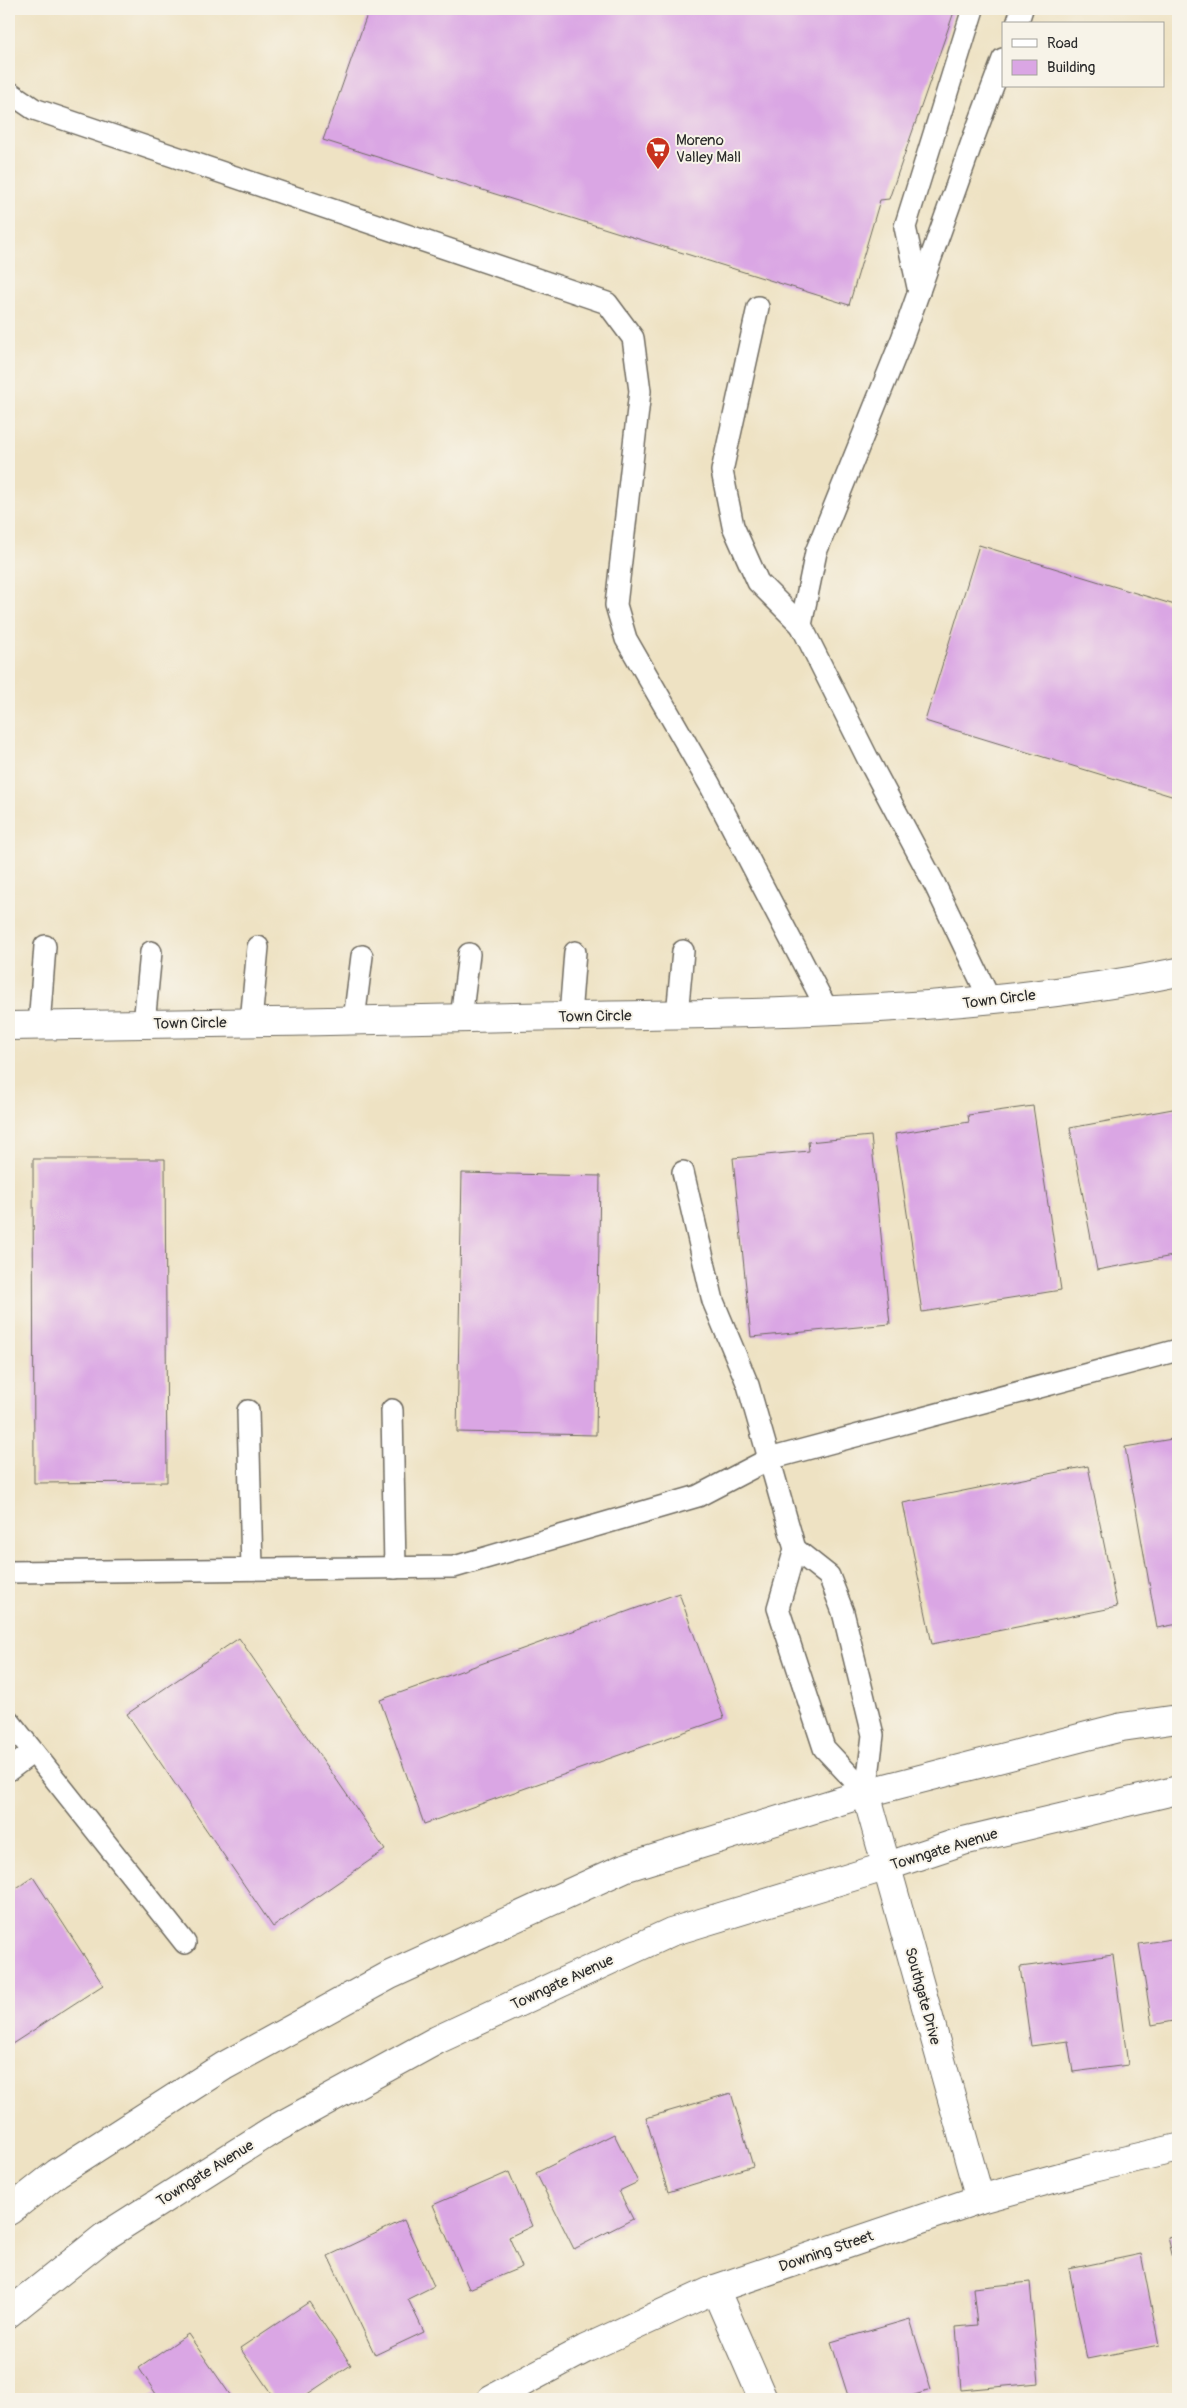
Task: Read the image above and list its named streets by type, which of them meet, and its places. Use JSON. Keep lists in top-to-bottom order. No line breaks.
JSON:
{"streets":{"main road":["Town Circle","Towngate Avenue","Southgate Drive","Downing Street"]},"crossings":[["Towngate Avenue","Southgate Drive"],["Southgate Drive","Downing Street"]],"places":{"supermarket":["Moreno Valley Mall"]},"legend":["Road","Building"]}
